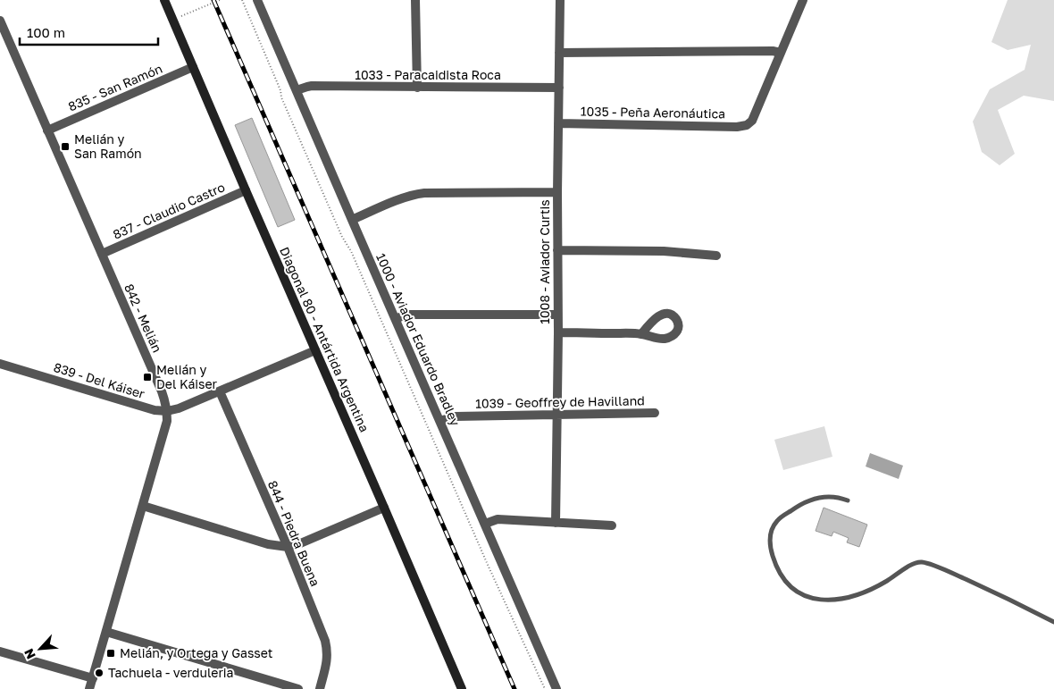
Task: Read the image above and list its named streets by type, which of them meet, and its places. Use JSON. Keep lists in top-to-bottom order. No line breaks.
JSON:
{"streets":{"main road":["Diagonal 80 - Antártida Argentina"],"street":["1033 - Paracaidista Roca","835 - San Ramón","1035 - Peña Aeronáutica","837 - Claudio Castro","1008 - Aviador Curtis","842 - Melián","1000 - Aviador Eduardo Bradley","839 - Del Káiser","1039 - Geoffrey de Havilland","844 - Piedra Buena"]},"crossings":[["1033 - Paracaidista Roca","1008 - Aviador Curtis"],["1033 - Paracaidista Roca","1000 - Aviador Eduardo Bradley"],["835 - San Ramón","842 - Melián"],["835 - San Ramón","Diagonal 80 - Antártida Argentina"],["1035 - Peña Aeronáutica","1008 - Aviador Curtis"],["837 - Claudio Castro","842 - Melián"],["837 - Claudio Castro","Diagonal 80 - Antártida Argentina"],["1008 - Aviador Curtis","1039 - Geoffrey de Havilland"],["842 - Melián","839 - Del Káiser"],["Diagonal 80 - Antártida Argentina","839 - Del Káiser"],["1000 - Aviador Eduardo Bradley","1039 - Geoffrey de Havilland"],["839 - Del Káiser","844 - Piedra Buena"]],"places":{"transit":["Melián y San Ramón","Melián y Del Káiser","Melián, y Ortega y Gasset"],"other":["Tachuela - verduleria"]},"scale_bar":"100 m","north":"bottom left"}
